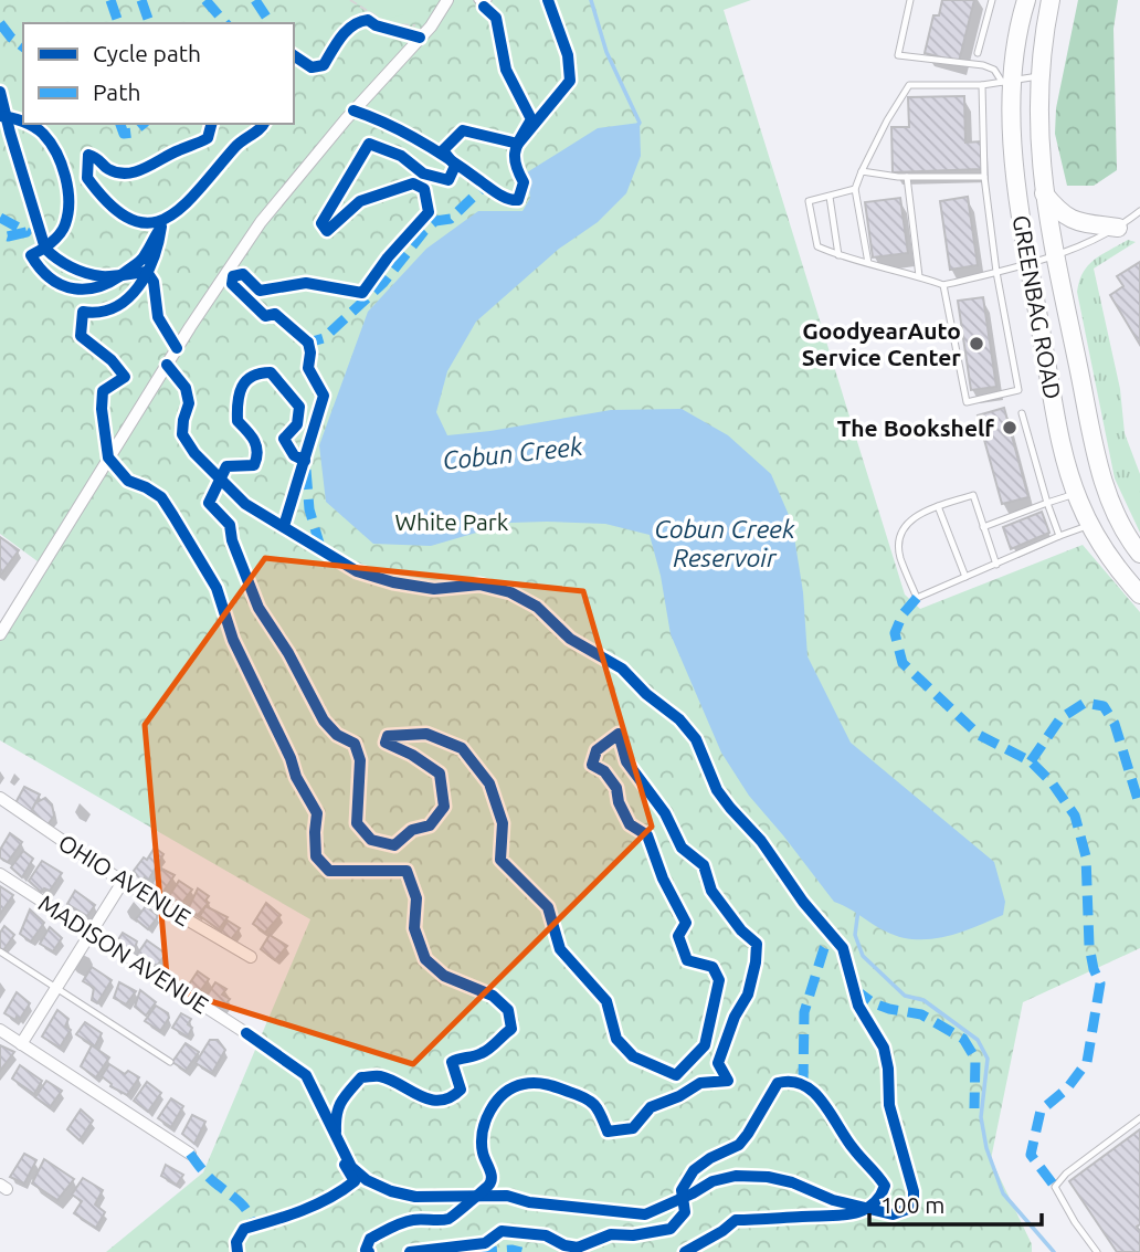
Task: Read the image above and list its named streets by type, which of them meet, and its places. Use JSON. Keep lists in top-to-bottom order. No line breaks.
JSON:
{"streets":{"main road":["GREENBAG ROAD"],"street":["OHIO AVENUE","MADISON AVENUE"]},"water":["Cobun Creek","Cobun Creek Reservoir"],"parks":["White Park"],"places":["GoodyearAuto Service Center","The Bookshelf"],"legend":["Cycle path","Path"],"scale_bar":"100 m"}
